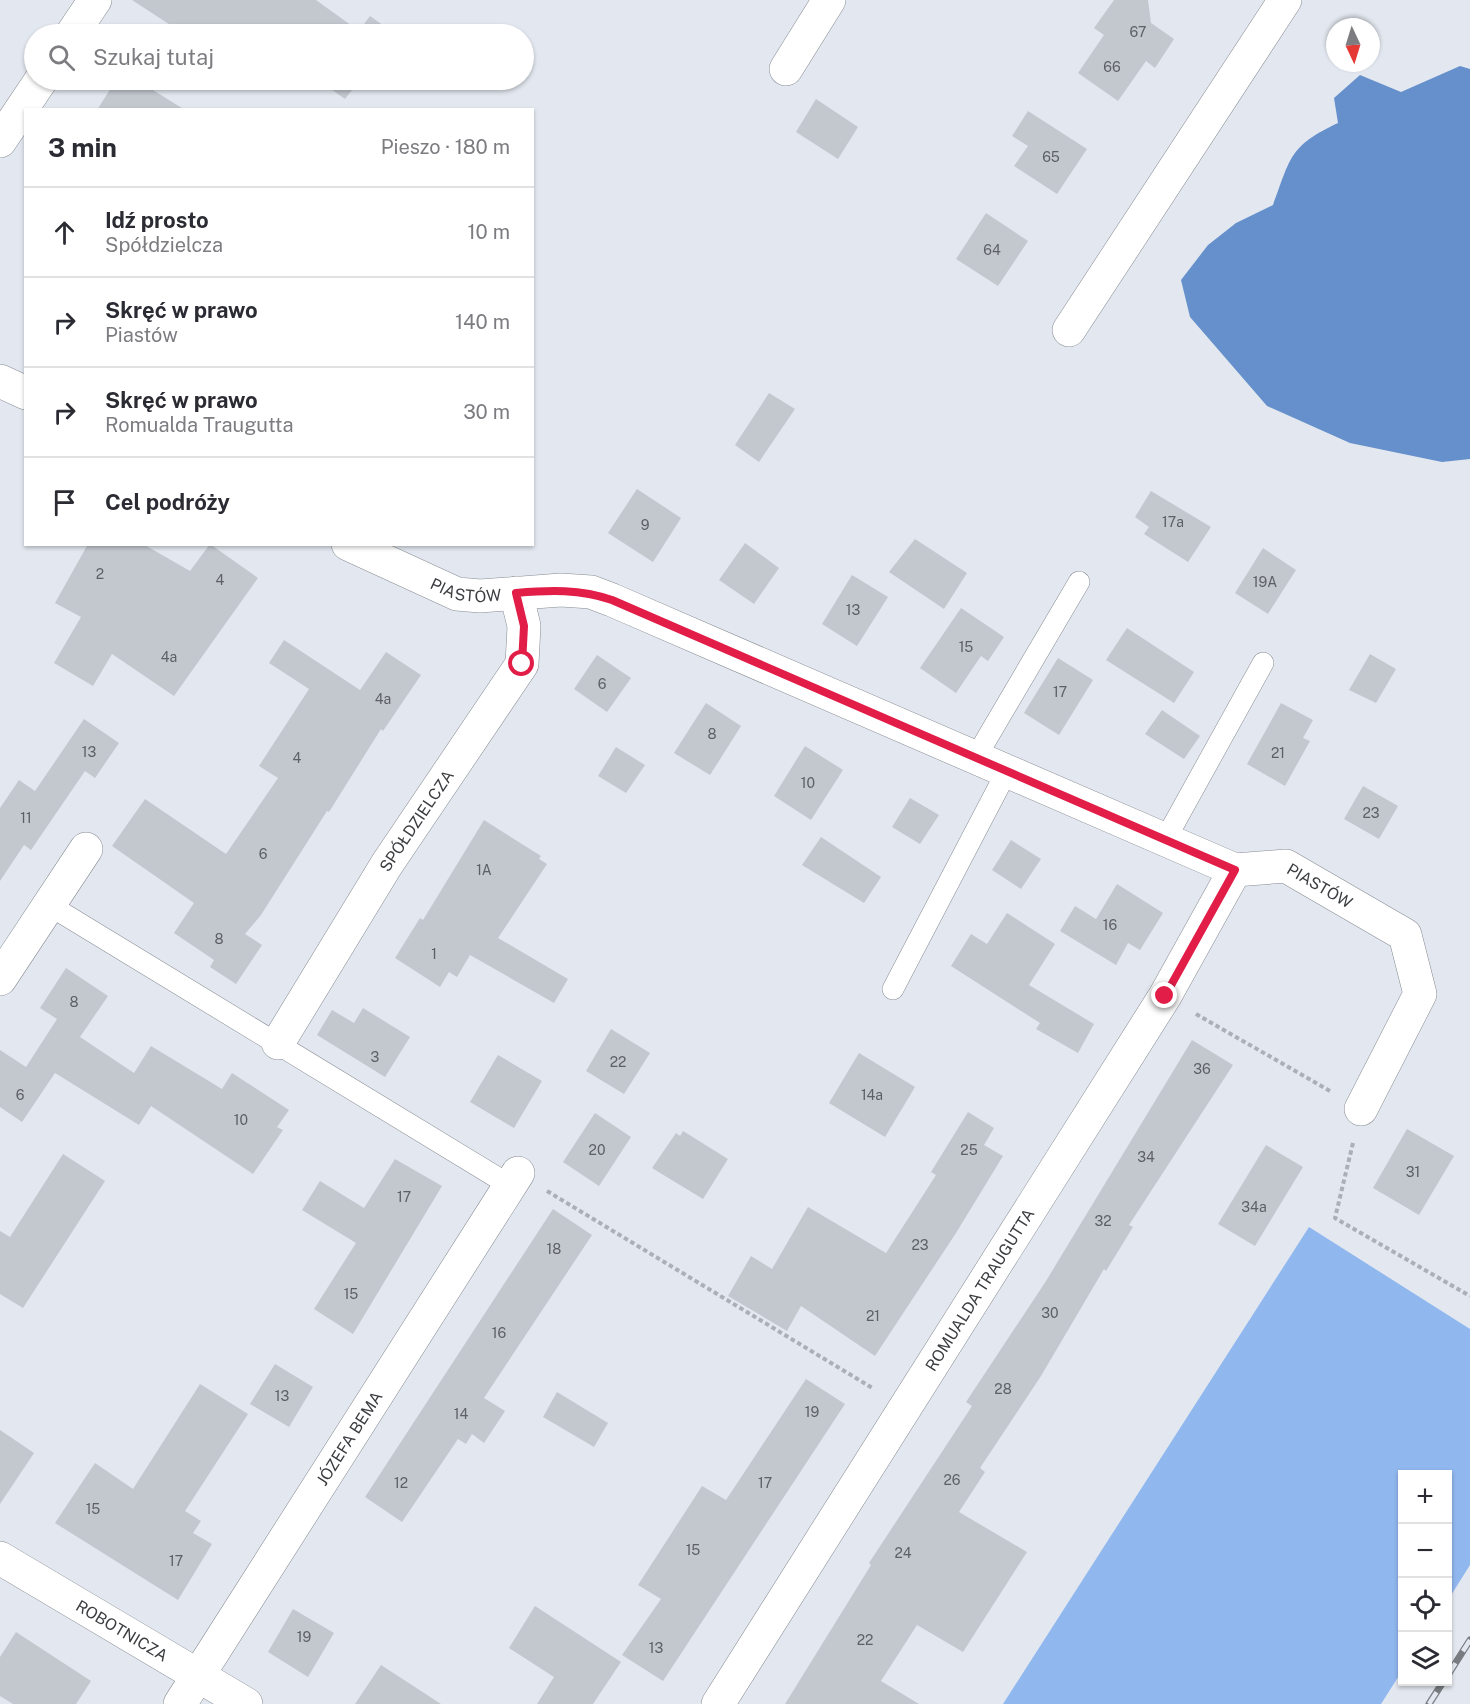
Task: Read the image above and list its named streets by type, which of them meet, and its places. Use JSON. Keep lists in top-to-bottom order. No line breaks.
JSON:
{"streets":{"street":["PIASTÓW","SPÓŁDZIELCZA","ROMUALDA TRAUGUTTA","JÓZEFA BEMA","ROBOTNICZA"]},"crossings":[["PIASTÓW","SPÓŁDZIELCZA"],["PIASTÓW","ROMUALDA TRAUGUTTA"],["JÓZEFA BEMA","ROBOTNICZA"]],"house_numbers":["67","66","65","64","17a","9","2","4","19A","13","15","4a","6","17","4a","8","13","21","4","10","23","11","6","1A","16","8","1","8","3","22","36","6","14a","10","20","25","34","31","17","34a","32","23","18","15","30","21","16","28","13","19","14","26","12","17","15","15","24","17","19","22","13"],"north":"bottom","page":{"search":"Szukaj tutaj","heading":["3 min","Pieszo · 180 m"],"list":[["Idź prosto","Spółdzielcza","10 m"],["Skręć w prawo","Piastów","140 m"],["Skręć w prawo","Romualda Traugutta","30 m"],"Cel podróży"],"map_buttons":["+","−"]}}
